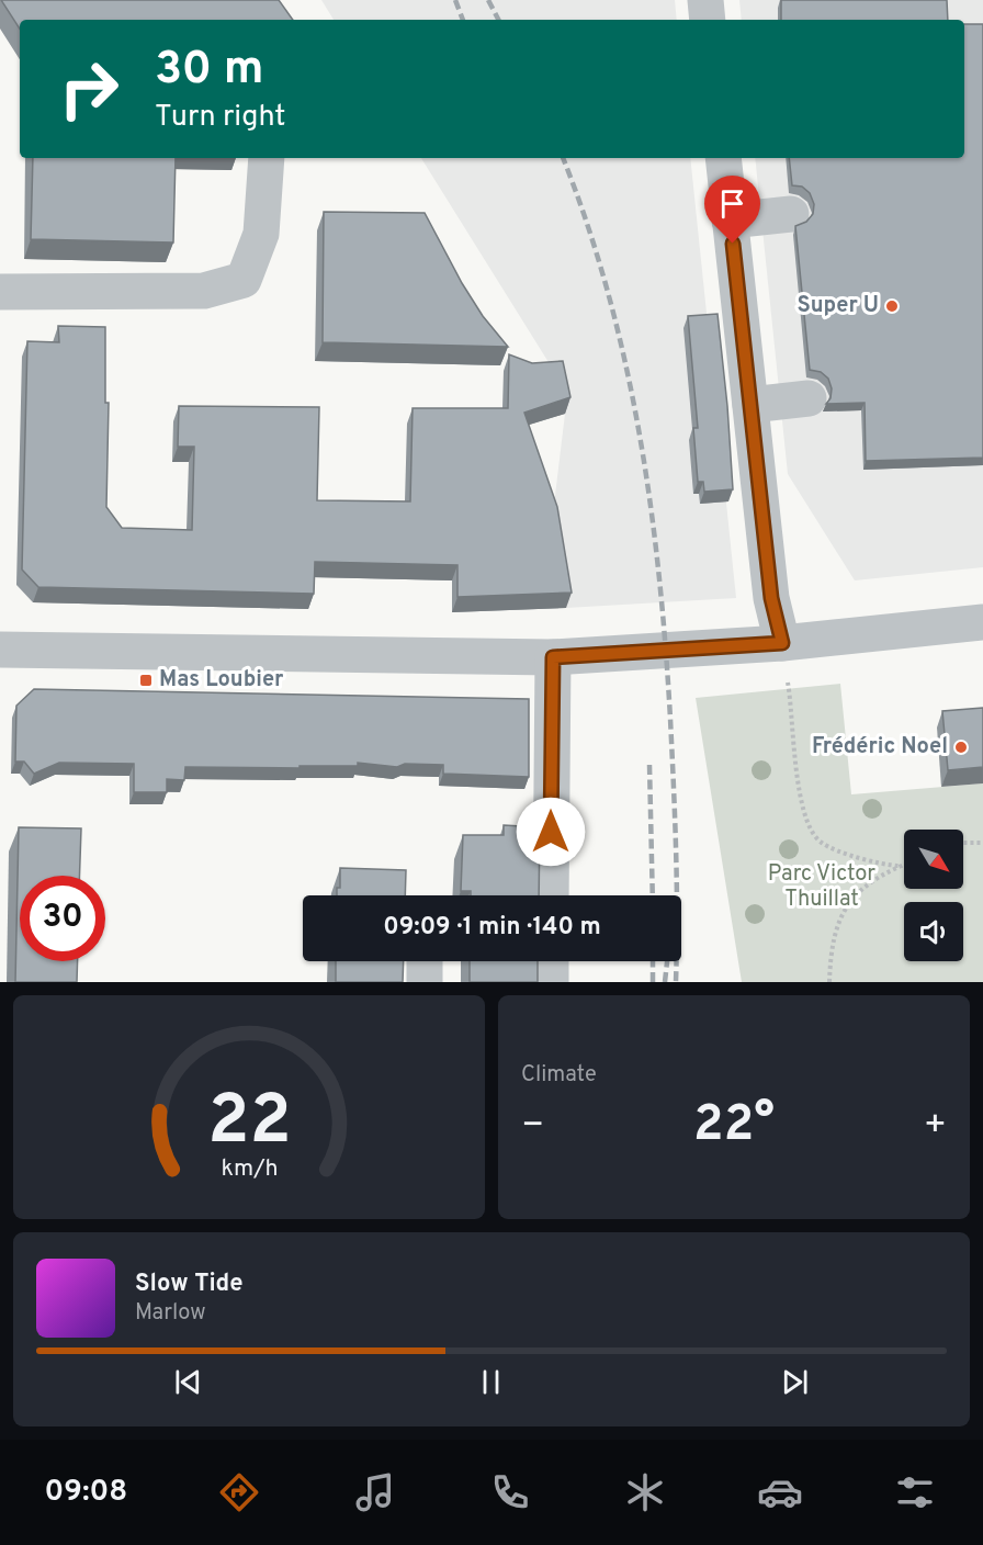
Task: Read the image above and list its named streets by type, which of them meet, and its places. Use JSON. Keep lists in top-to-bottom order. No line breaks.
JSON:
{"parks":["Parc Victor Thuillat"],"places":{"other":["Super U","Frédéric Noel"],"transit":["Mas Loubier"]},"north":"bottom right","page":{"turn":["30 m","Turn right"],"limit":"30","trip":"09:09 · 1 min · 140 m","tile":"Climate","heat":["−","22°","+"],"song":["Slow Tide","Marlow"],"tabs":"09:08","gauge":["22","km/h"]}}
